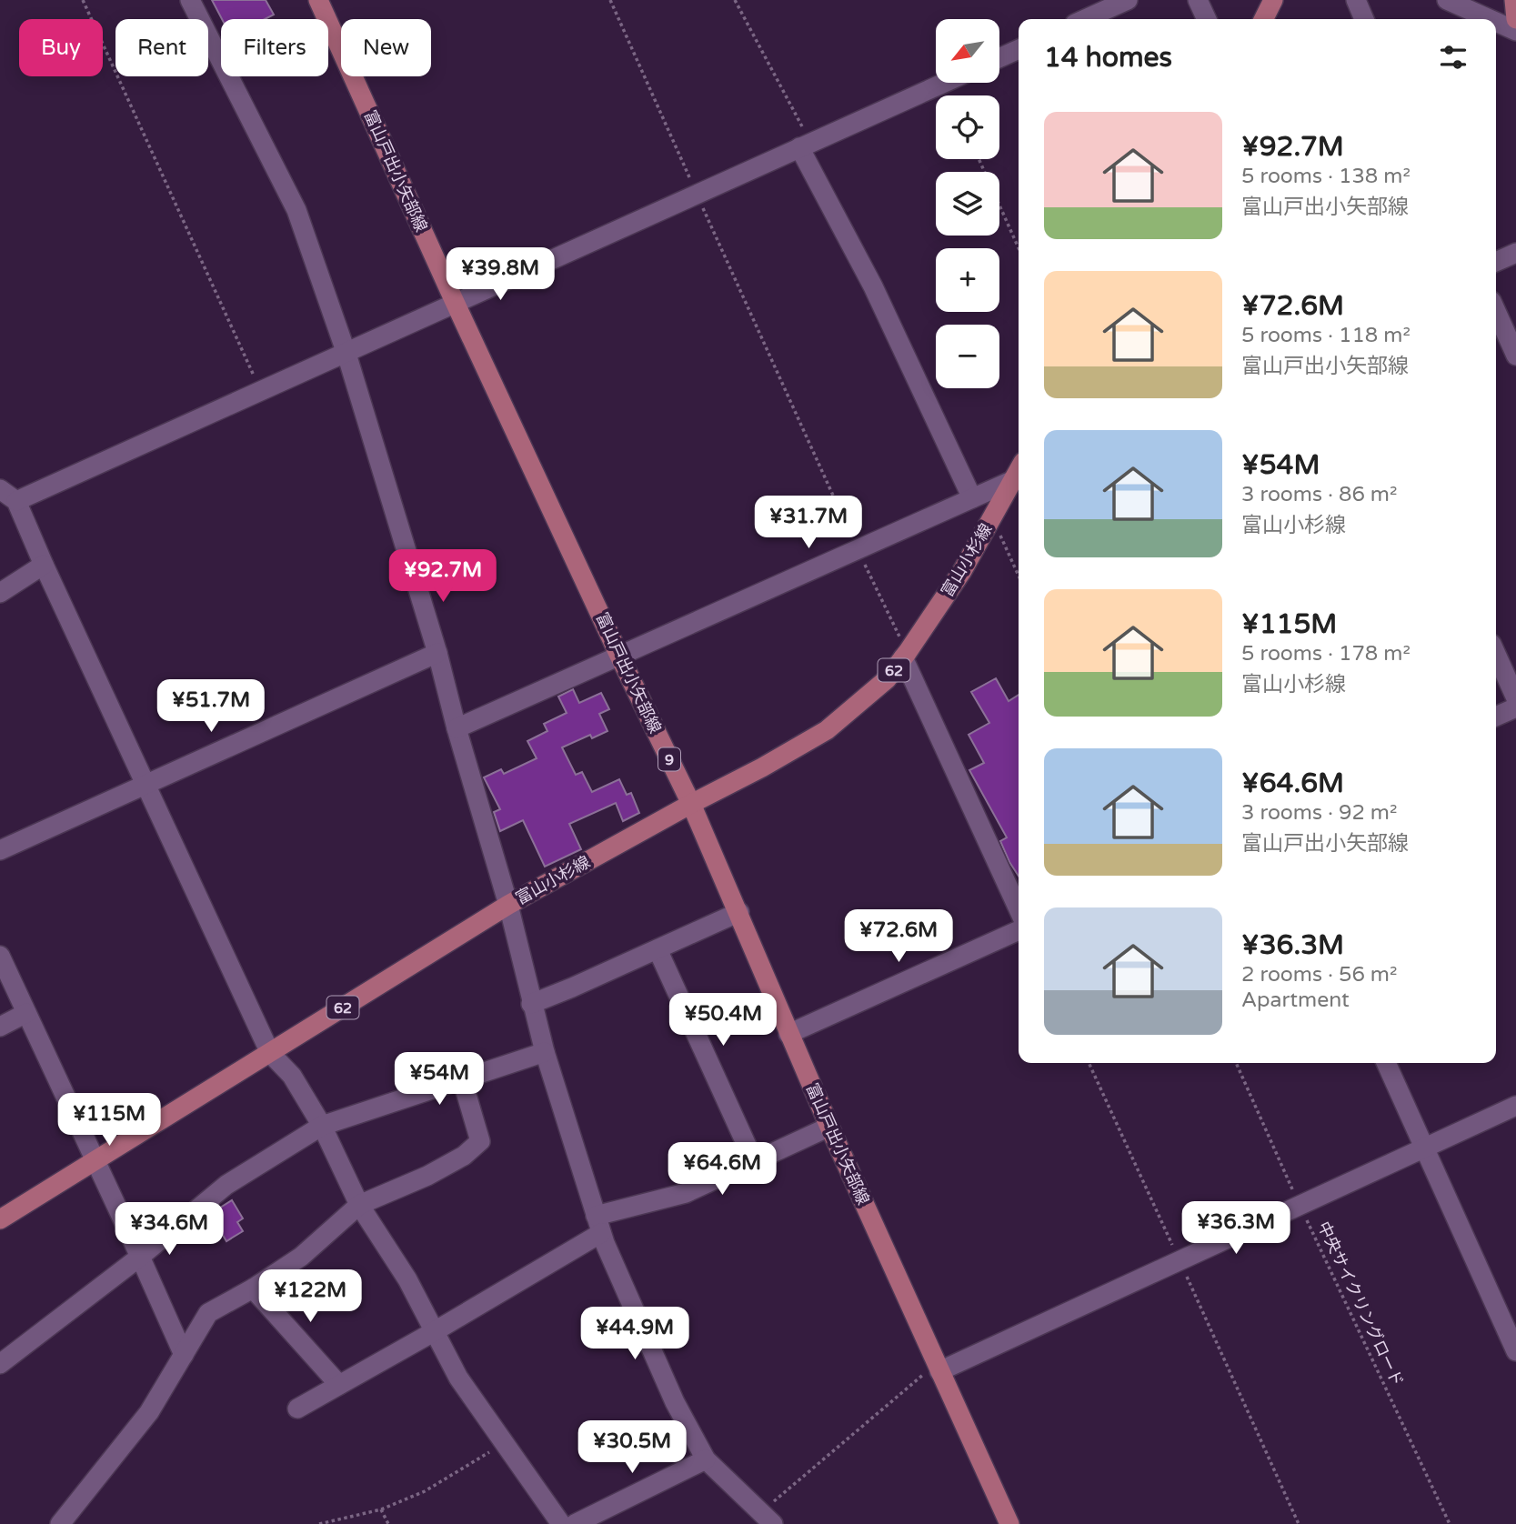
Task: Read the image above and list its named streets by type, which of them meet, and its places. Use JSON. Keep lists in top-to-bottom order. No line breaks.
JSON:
{"streets":{"main road":["富山戸出小矢部線","富山小杉線","62","9"],"path":["中央サイクリングロード"]},"crossings":[["富山戸出小矢部線","富山小杉線"]],"north":"bottom left","page":{"map_buttons":["+","−"],"chip":["Buy","Rent","Filters","New"],"heading":"14 homes","list":[{"name":"¥92.7M","note":"5 rooms · 138 m² · 富山戸出小矢部線"},{"name":"¥72.6M","note":"5 rooms · 118 m² · 富山戸出小矢部線"},{"name":"¥54M","note":"3 rooms · 86 m² · 富山小杉線"},{"name":"¥115M","note":"5 rooms · 178 m² · 富山小杉線"},{"name":"¥64.6M","note":"3 rooms · 92 m² · 富山戸出小矢部線"},{"name":"¥36.3M","note":"2 rooms · 56 m² · Apartment"}],"price":["¥39.8M","¥31.7M","¥92.7M","¥51.7M","¥72.6M","¥50.4M","¥54M","¥115M","¥64.6M","¥36.3M","¥34.6M","¥122M","¥44.9M","¥30.5M"]}}
